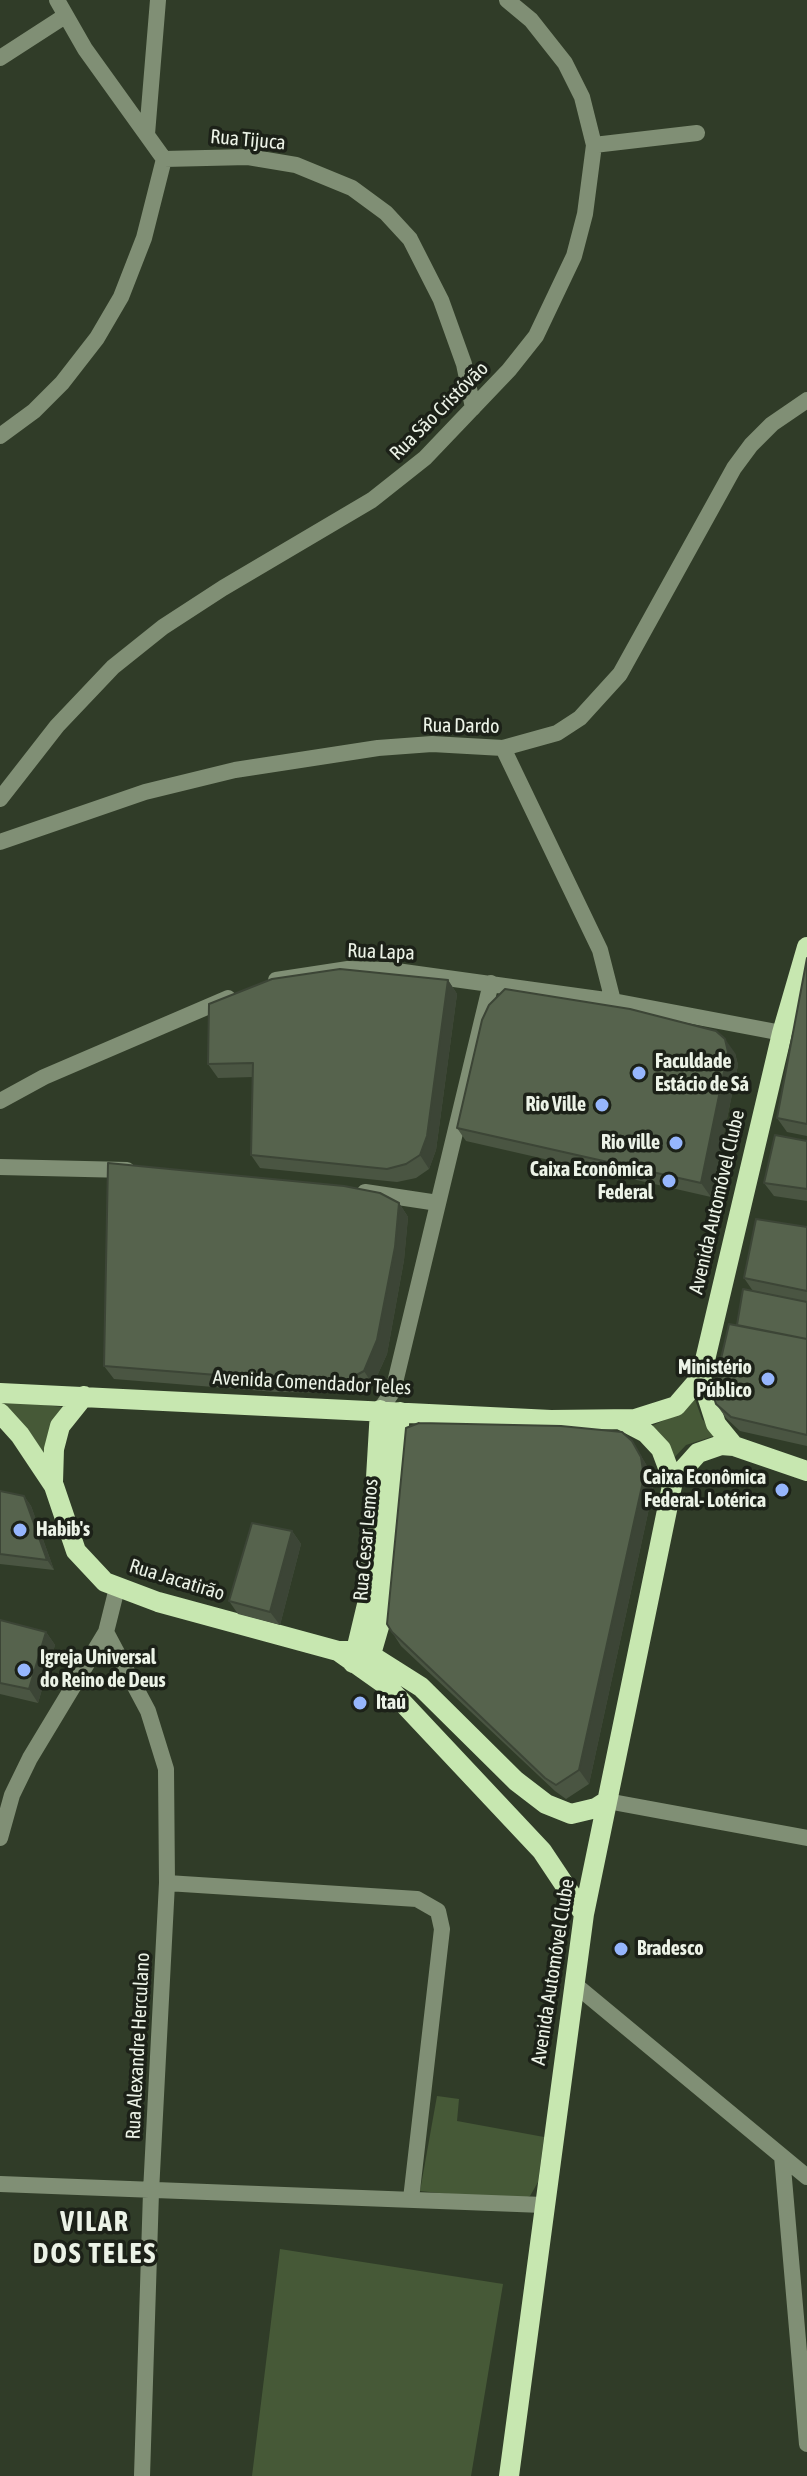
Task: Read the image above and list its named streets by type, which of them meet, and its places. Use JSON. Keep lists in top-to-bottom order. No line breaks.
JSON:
{"streets":{"main road":["Avenida Automóvel Clube","Avenida Comendador Teles","Rua Cesar Lemos","Rua Jacatirão"],"street":["Rua Tijuca","Rua São Cristóvão","Rua Dardo","Rua Lapa","Rua Alexandre Herculano"]},"crossings":[["Rua Tijuca","Rua São Cristóvão"],["Rua Lapa","Avenida Automóvel Clube"],["Avenida Automóvel Clube","Avenida Comendador Teles"],["Avenida Automóvel Clube","Rua Jacatirão"],["Avenida Comendador Teles","Rua Cesar Lemos"],["Rua Cesar Lemos","Rua Jacatirão"]],"districts":["VILAR DOS TELES"],"places":["Faculdade Estácio de Sá","Rio Ville","Rio ville","Caixa Econômica Federal","Ministério Público","Caixa Econômica Federal- Lotérica","Habib's","Igreja Universal do Reino de Deus","Itaú","Bradesco"]}
